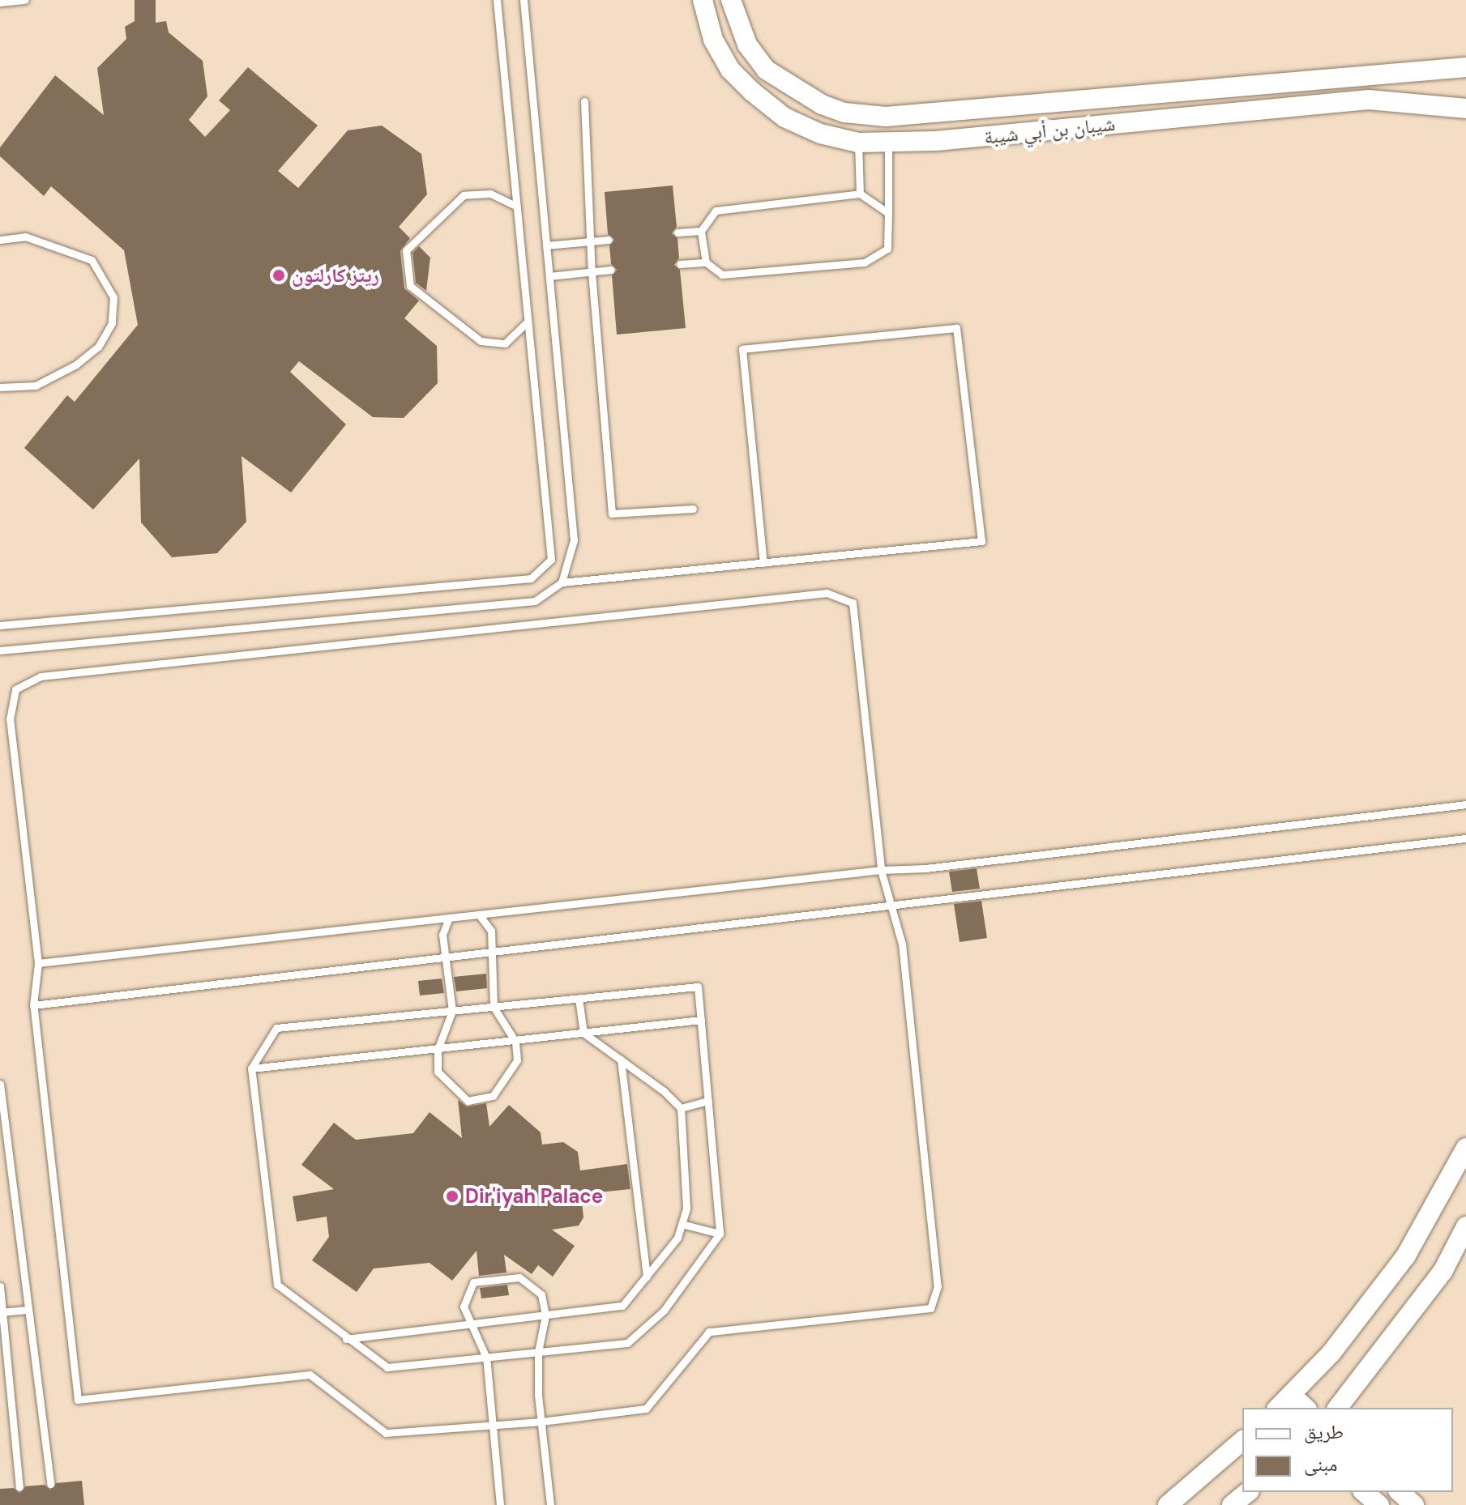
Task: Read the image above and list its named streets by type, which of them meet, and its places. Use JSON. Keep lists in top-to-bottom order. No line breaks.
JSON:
{"streets":{"street":["شيبان بن أبي شيبة"]},"places":["ريتز كارلتون","Dir'iyah Palace"],"legend":["طريق","مبنى"]}
